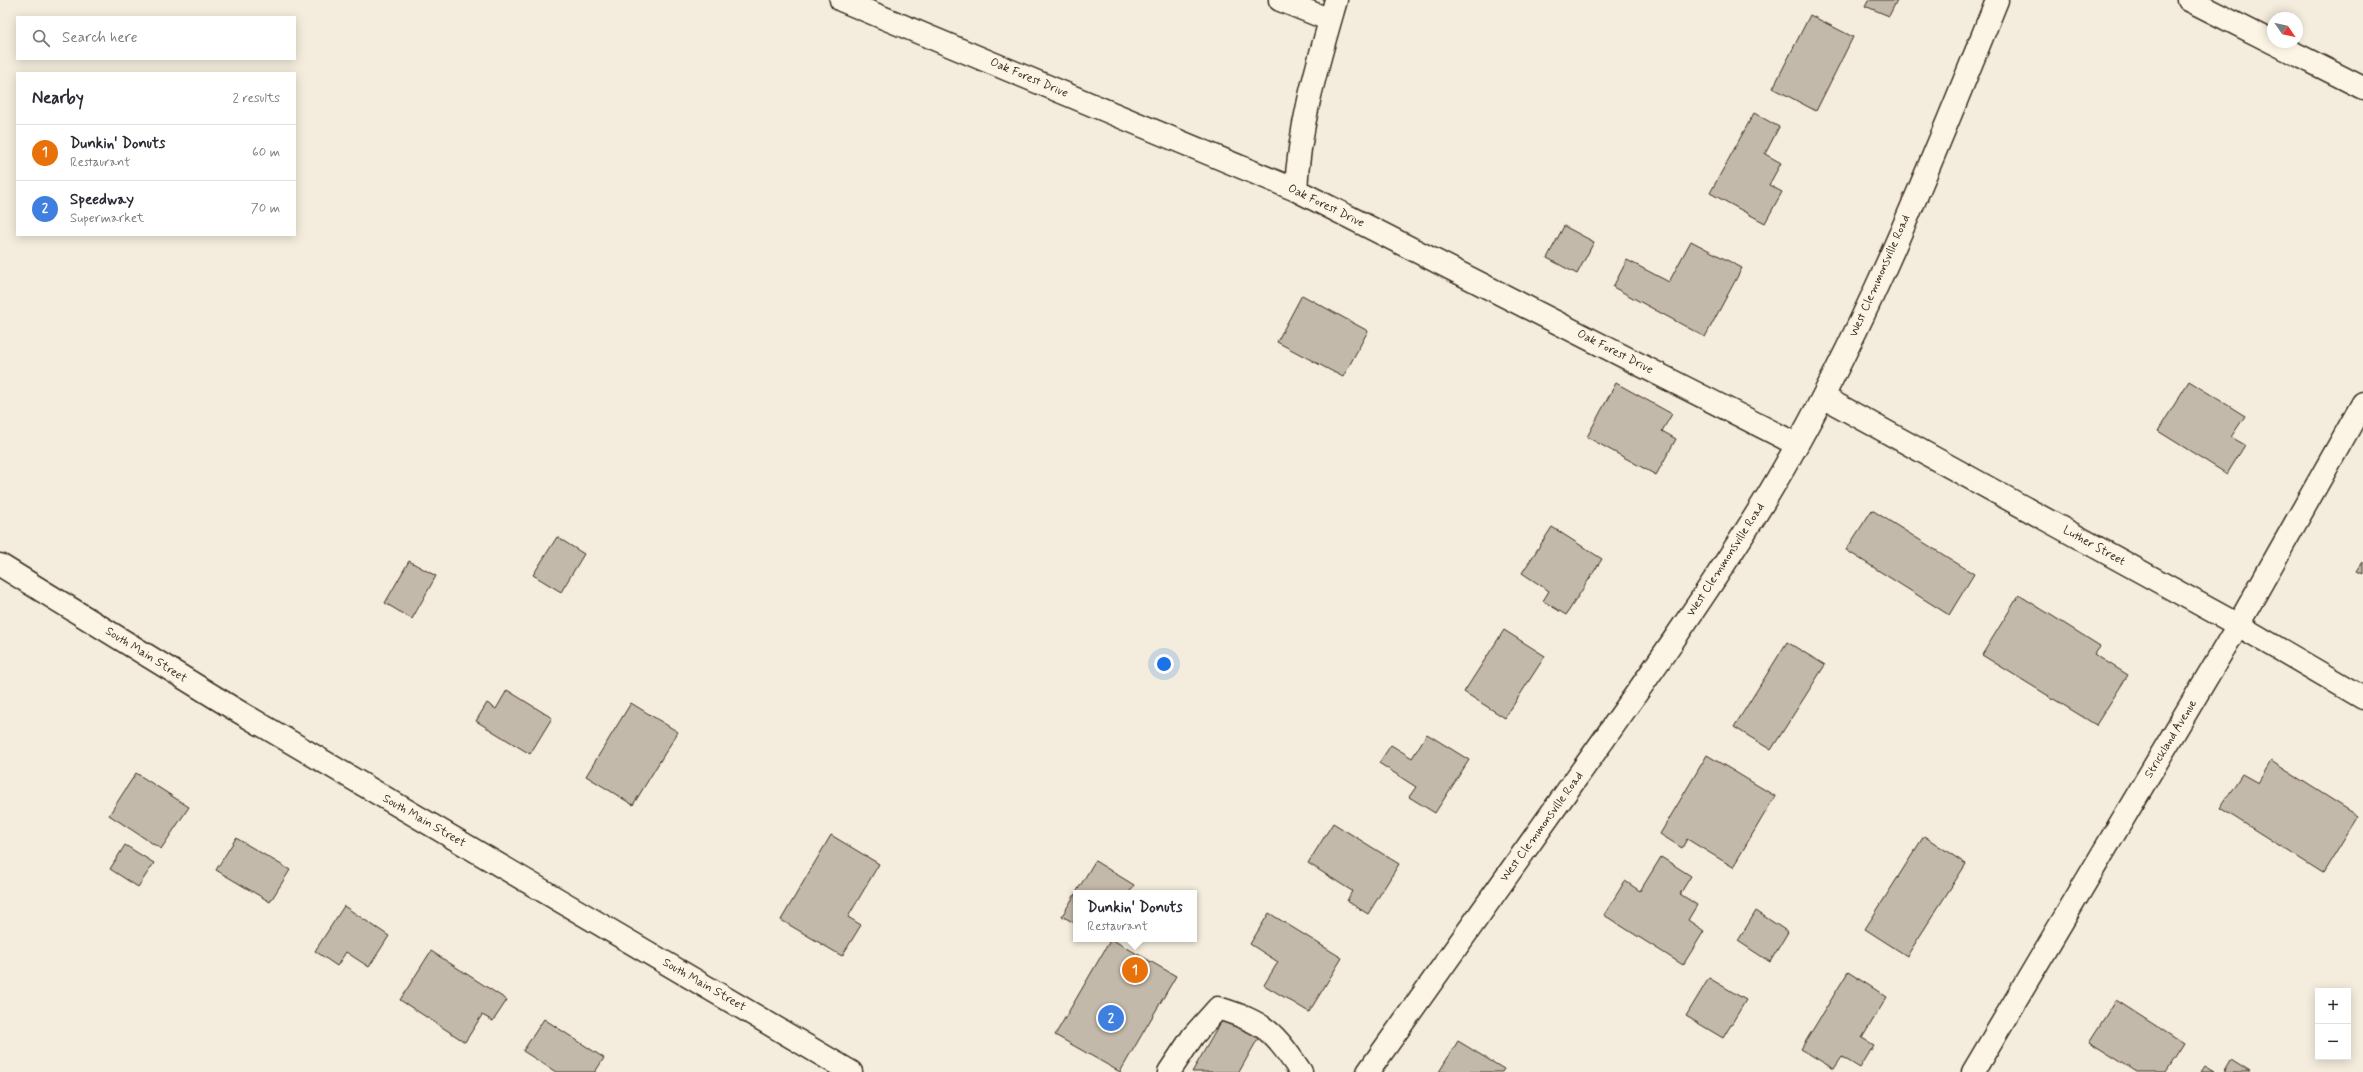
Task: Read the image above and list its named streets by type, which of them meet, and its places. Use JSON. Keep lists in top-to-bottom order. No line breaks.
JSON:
{"streets":{"street":["Oak Forest Drive","West Clemmonsville Road","Luther Street","South Main Street","Strickland Avenue"]},"crossings":[["Oak Forest Drive","West Clemmonsville Road"],["West Clemmonsville Road","Luther Street"],["Luther Street","Strickland Avenue"]],"north":"bottom right","page":{"search":"Search here","heading":["Nearby","2 results"],"list":[{"mark":"1","name":"Dunkin' Donuts","note":"Restaurant","value":"60 m"},{"mark":"2","name":"Speedway","note":"Supermarket","value":"70 m"}],"popup":["Dunkin' Donuts","Restaurant"],"pins":["1","2"],"map_buttons":["+","−"]}}
